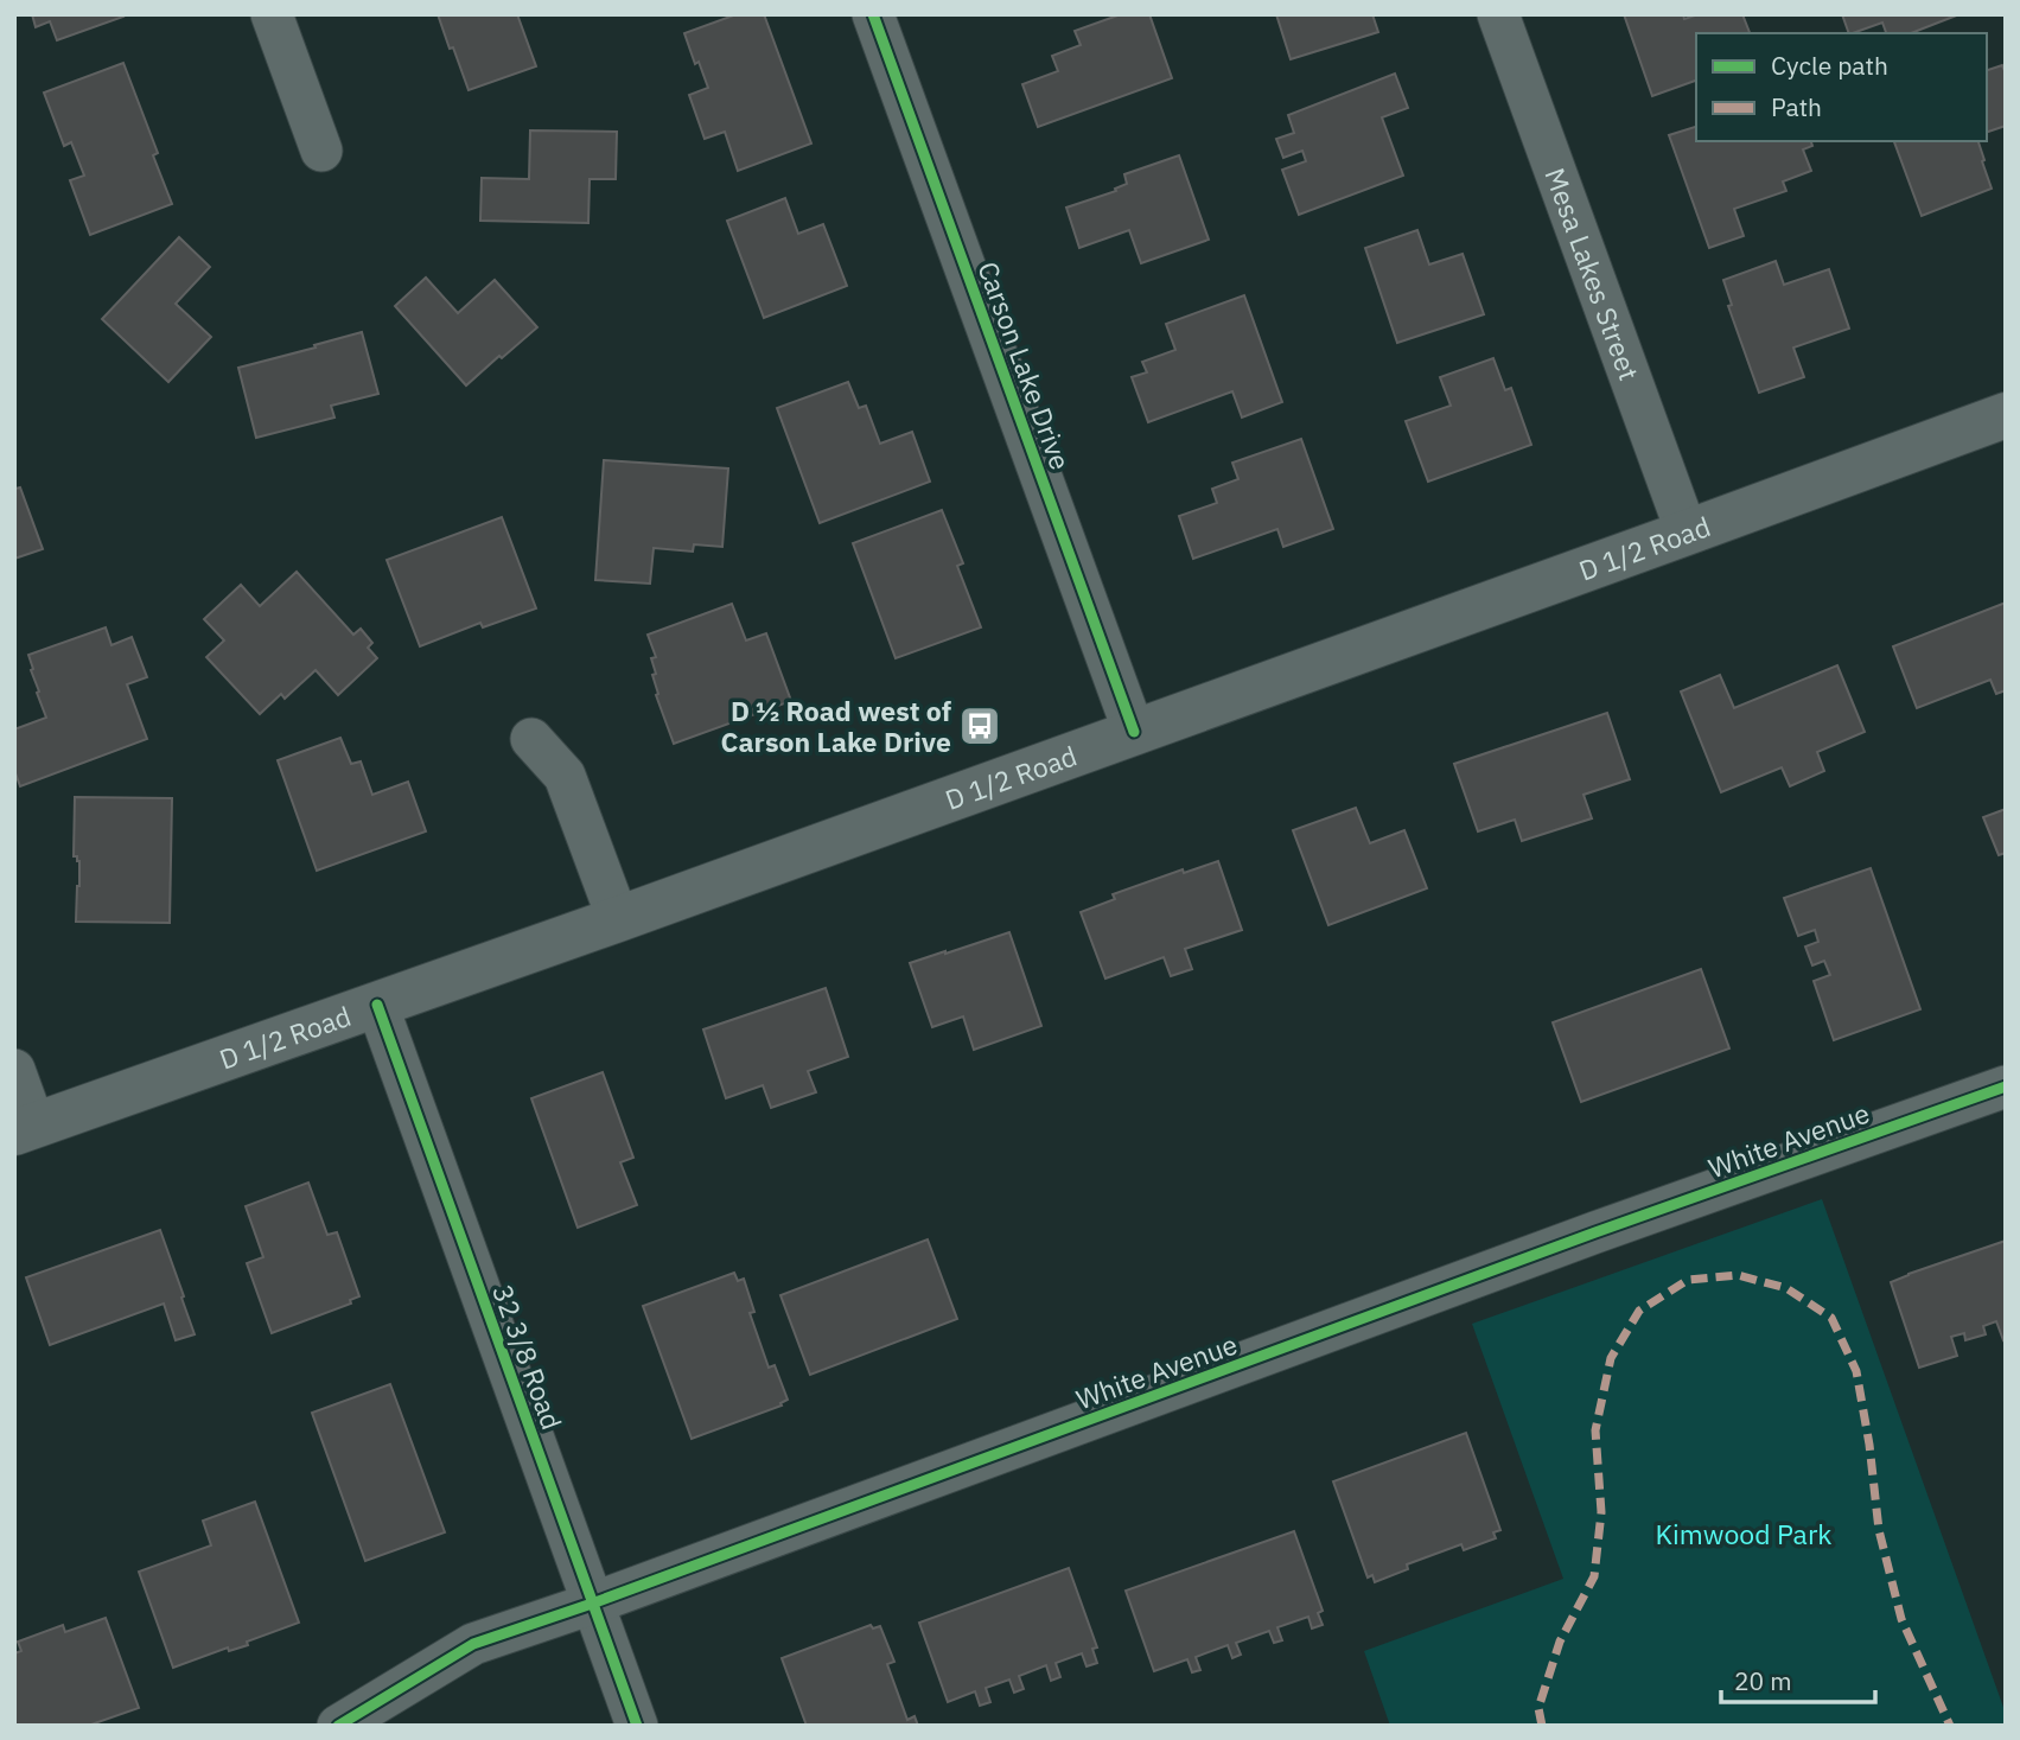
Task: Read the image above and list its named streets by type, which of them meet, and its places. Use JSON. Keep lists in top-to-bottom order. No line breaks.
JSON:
{"streets":{"main road":["D 1/2 Road"],"street":["Mesa Lakes Street","Carson Lake Drive","White Avenue","32 3/8 Road"]},"crossings":[["Mesa Lakes Street","D 1/2 Road"],["Carson Lake Drive","D 1/2 Road"],["D 1/2 Road","32 3/8 Road"],["White Avenue","32 3/8 Road"]],"parks":["Kimwood Park"],"places":{"bus stop":["D ½ Road west of Carson Lake Drive"]},"legend":["Cycle path","Path"],"scale_bar":"20 m"}
